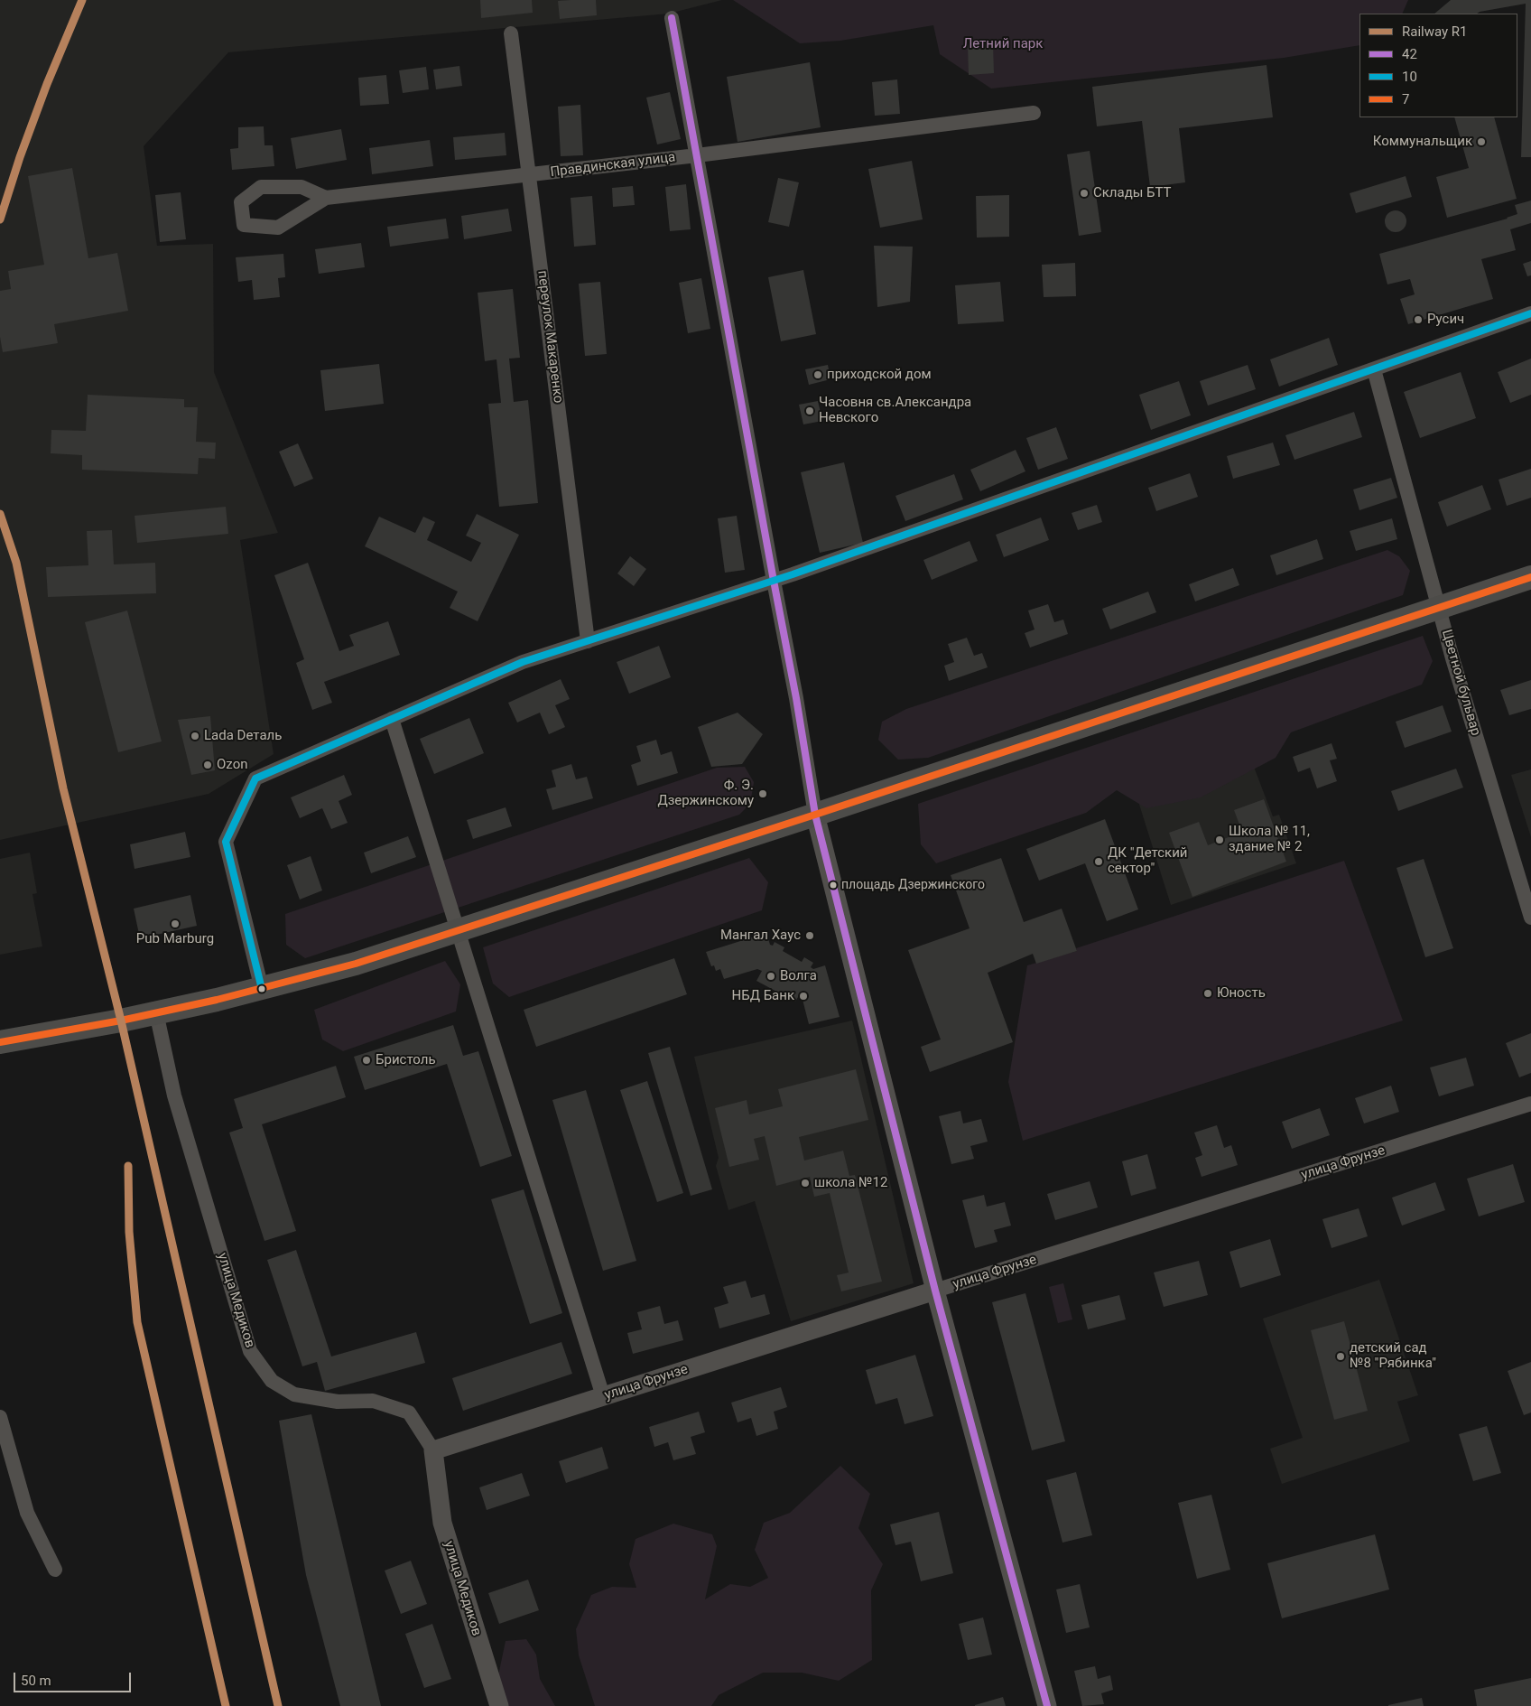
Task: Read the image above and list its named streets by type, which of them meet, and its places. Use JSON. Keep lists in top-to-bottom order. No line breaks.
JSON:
{"streets":{"street":["Правдинская улица","переулок Макаренко","Цветной бульвар","улица Фрунзе","улица Медиков"]},"crossings":[["Правдинская улица","переулок Макаренко"],["улица Фрунзе","улица Медиков"]],"parks":["Летний парк"],"places":["Коммунальщик","Склады БТТ","Русич","приходской дом","Часовня св.Александра Невского","Lada Dеталь","Ozon","Ф. Э. Дзержинскому","Школа № 11, здание № 2","ДК \"Детский сектор\"","площадь Дзержинского","Pub Marburg","Мангал Хаус","Волга","Юность","НБД Банк","Бристоль","школа №12","детский сад №8 \"Рябинка\""],"lines":["rail line R1","transit line 42","transit line 10","transit line 7"],"legend":["Railway R1","42","10","7"],"scale_bar":"50 m"}
